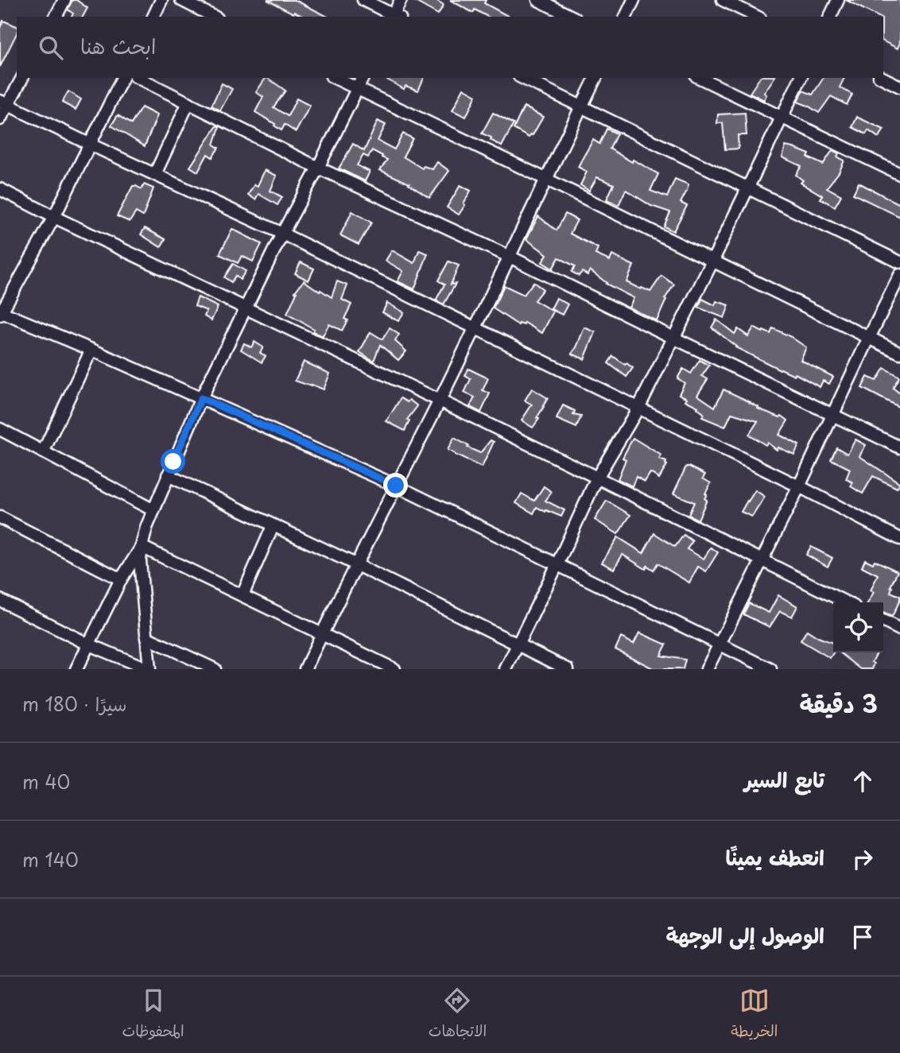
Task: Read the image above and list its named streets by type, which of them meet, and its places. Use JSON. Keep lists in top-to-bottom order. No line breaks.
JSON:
{"page":{"search":"ابحث هنا","heading":["3 دقيقة","سيرًا · 180 m"],"list":[["تابع السير","40 m"],["انعطف يمينًا","140 m"],"الوصول إلى الوجهة"],"nav":["الخريطة","الاتجاهات","المحفوظات"]}}
